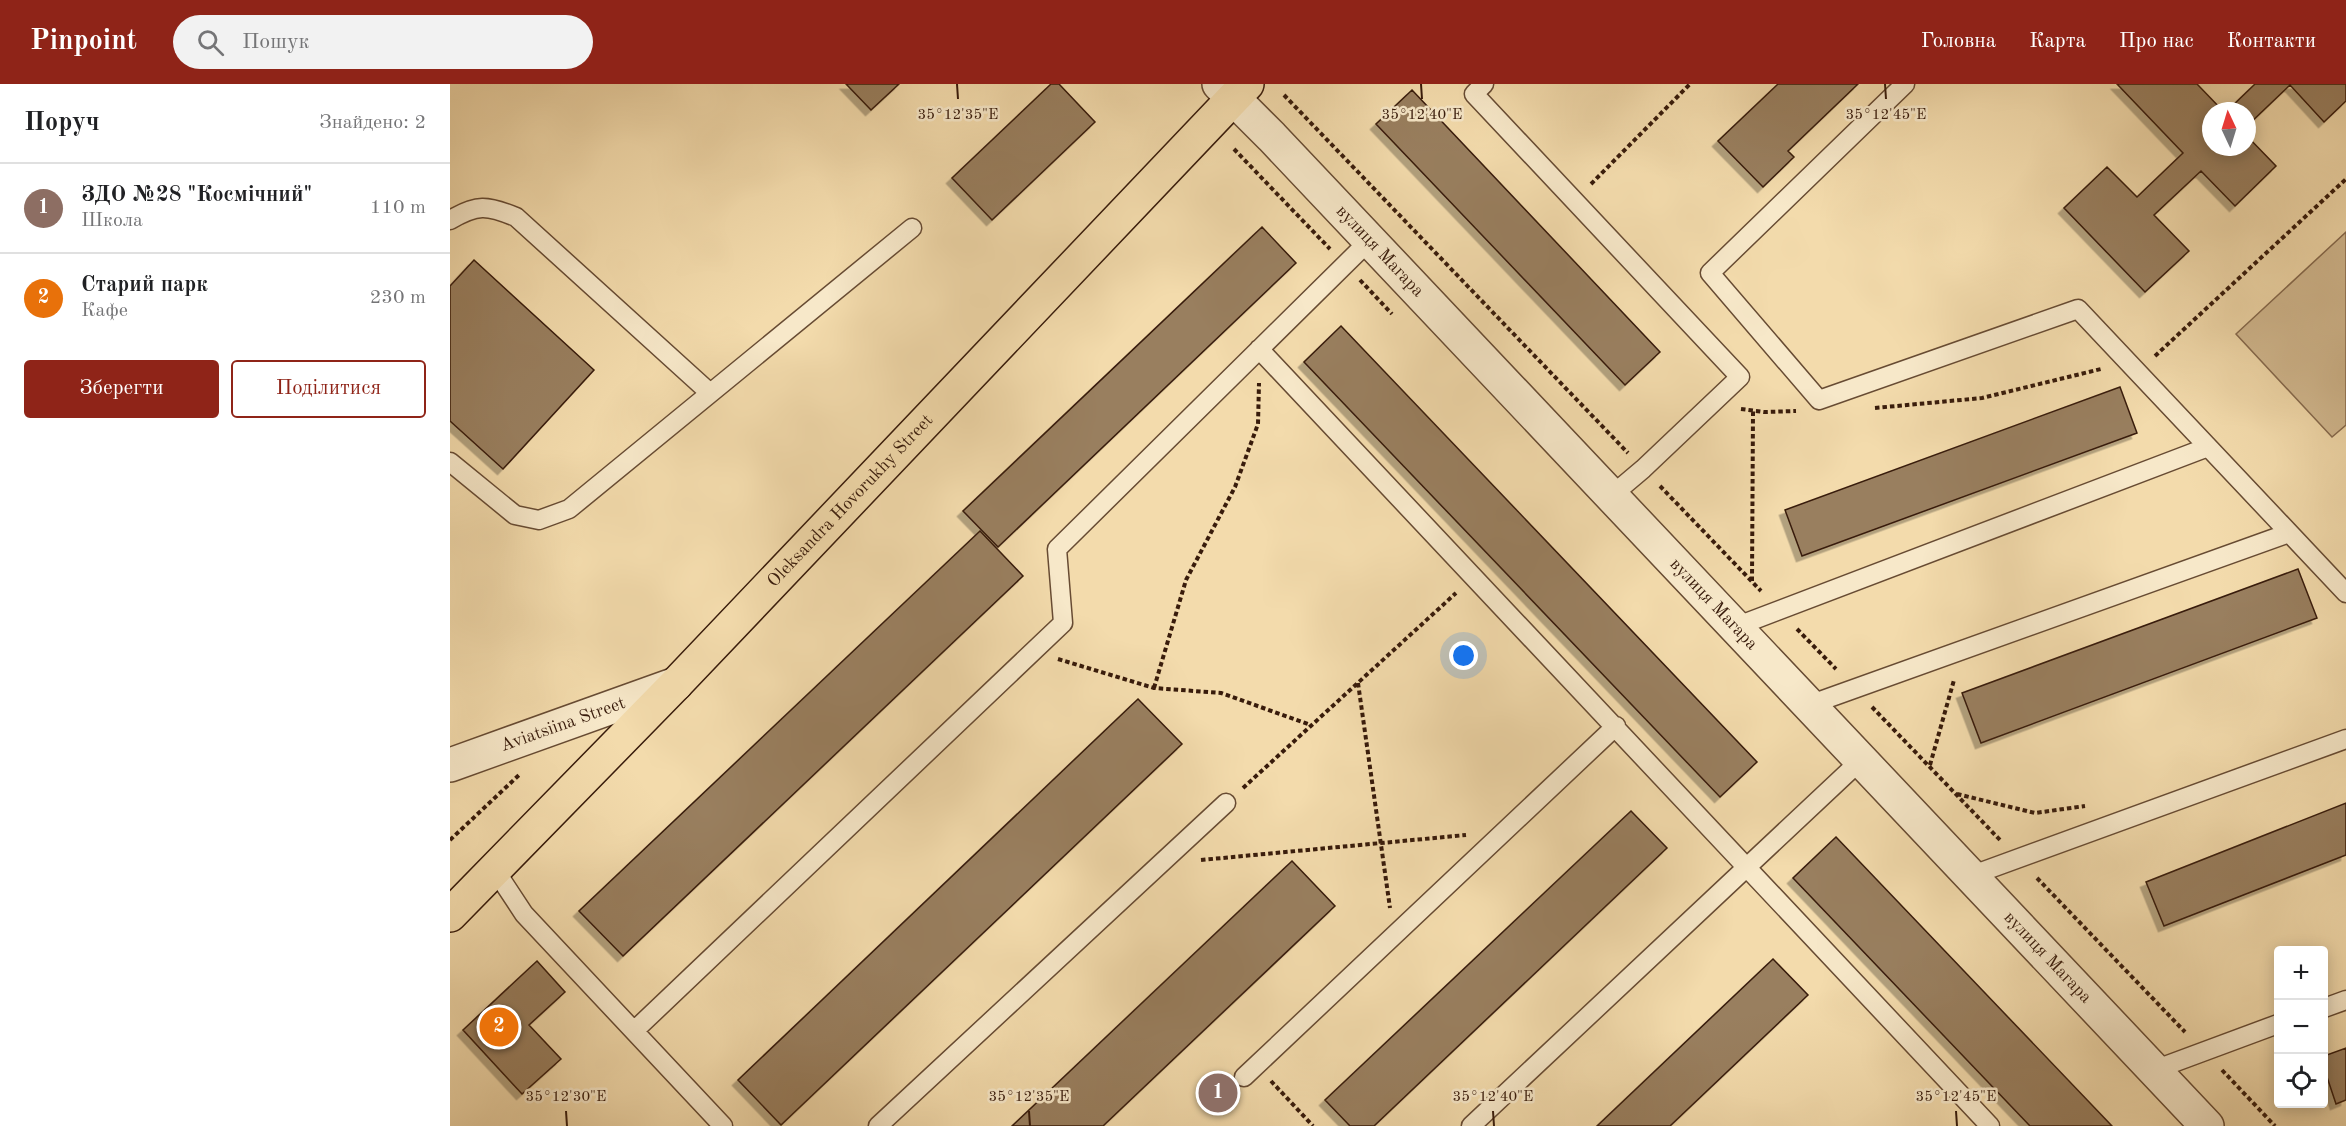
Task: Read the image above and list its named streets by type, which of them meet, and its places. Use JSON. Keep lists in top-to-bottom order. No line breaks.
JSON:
{"streets":{"main road":["Oleksandra Hovorukhy Street"],"street":["вулиця Магара","Aviatsiina Street"]},"crossings":[["вулиця Магара","Oleksandra Hovorukhy Street"],["Oleksandra Hovorukhy Street","Aviatsiina Street"]],"north":"top","page":{"header":"Pinpoint","search":"Пошук","nav":["Головна","Карта","Про нас","Контакти"],"heading":["Поруч","Знайдено: 2"],"list":[{"mark":"1","name":"ЗДО №28 \"Космічний\"","note":"Школа","value":"110 m"},{"mark":"2","name":"Старий парк","note":"Кафе","value":"230 m"}],"buttons":["Зберегти","Поділитися"],"map_buttons":["+","−"],"pins":["2","1"]},"coordinates":["35°12'35\"E","35°12'40\"E","35°12'45\"E","35°12'30\"E"]}
